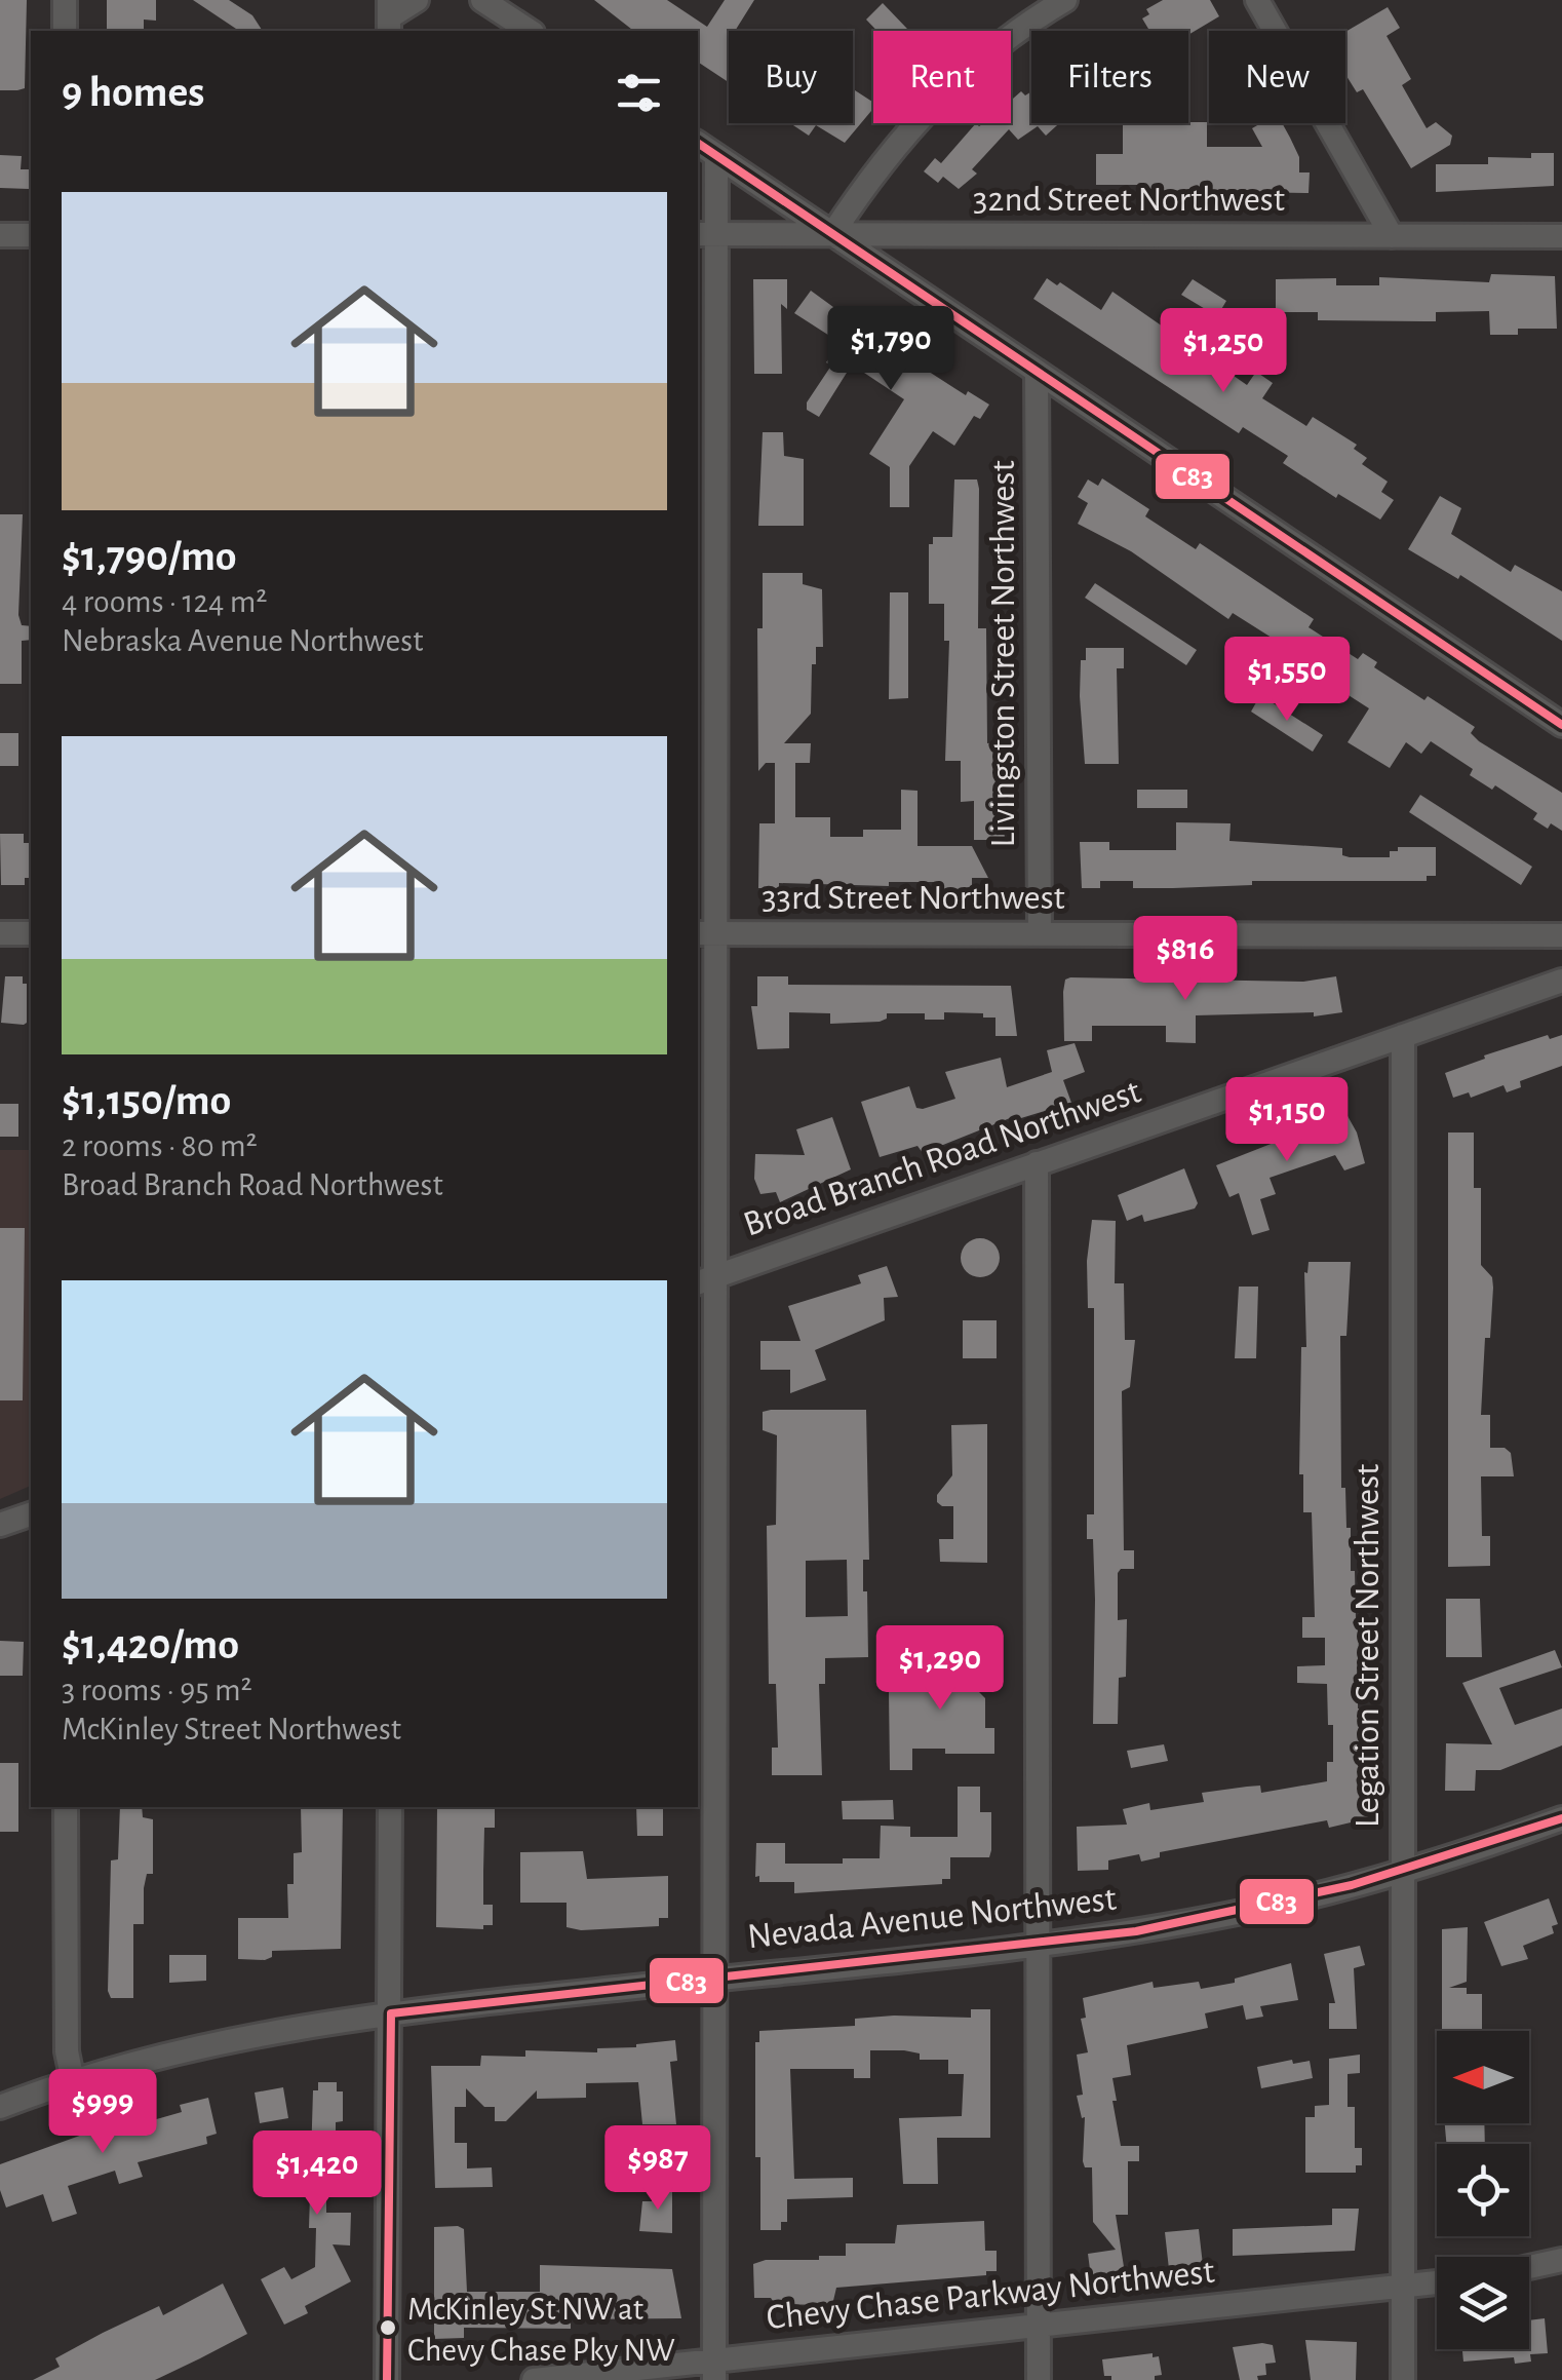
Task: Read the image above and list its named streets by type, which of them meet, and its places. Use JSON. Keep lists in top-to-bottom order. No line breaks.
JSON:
{"streets":{"street":["32nd Street Northwest","Livingston Street Northwest","33rd Street Northwest","Broad Branch Road Northwest","Legation Street Northwest","Nevada Avenue Northwest","Chevy Chase Parkway Northwest"]},"crossings":[["Livingston Street Northwest","33rd Street Northwest"],["Broad Branch Road Northwest","Legation Street Northwest"],["Legation Street Northwest","Nevada Avenue Northwest"],["Legation Street Northwest","Chevy Chase Parkway Northwest"]],"places":["McKinley St NW at Chevy Chase Pky NW"],"lines":["transit line C83"],"north":"left","page":{"chip":["Buy","Rent","Filters","New"],"heading":"9 homes","list":[{"name":"$1,790/mo","note":"4 rooms · 124 m² · Nebraska Avenue Northwest"},{"name":"$1,150/mo","note":"2 rooms · 80 m² · Broad Branch Road Northwest"},{"name":"$1,420/mo","note":"3 rooms · 95 m² · McKinley Street Northwest"}],"price":["$1,790","$1,250","$1,550","$816","$1,150","$1,290","$999","$987","$1,420"]}}
